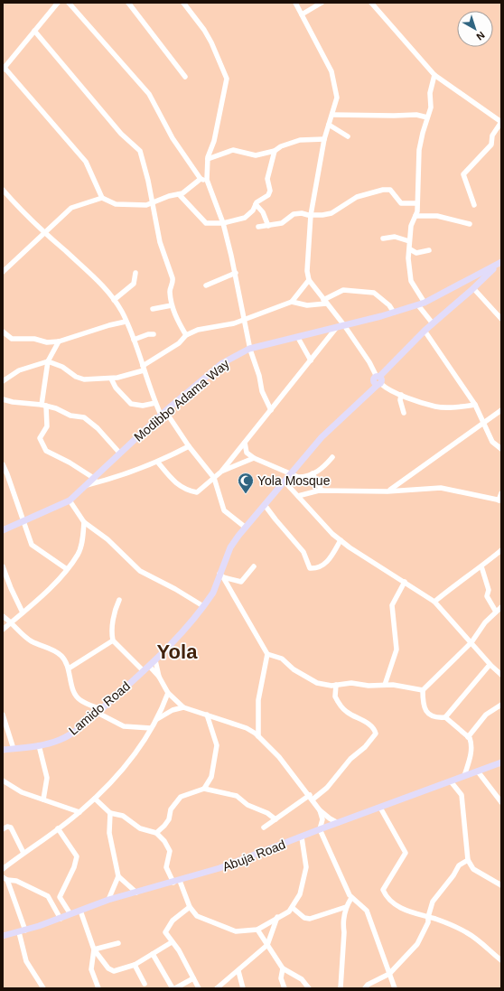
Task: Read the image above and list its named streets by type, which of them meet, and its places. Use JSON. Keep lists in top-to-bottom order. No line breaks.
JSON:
{"streets":{"main road":["Modibbo Adama Way","Lamido Road","Abuja Road"]},"districts":["Yola"],"places":{"mosque":["Yola Mosque"]},"north":"bottom right"}
